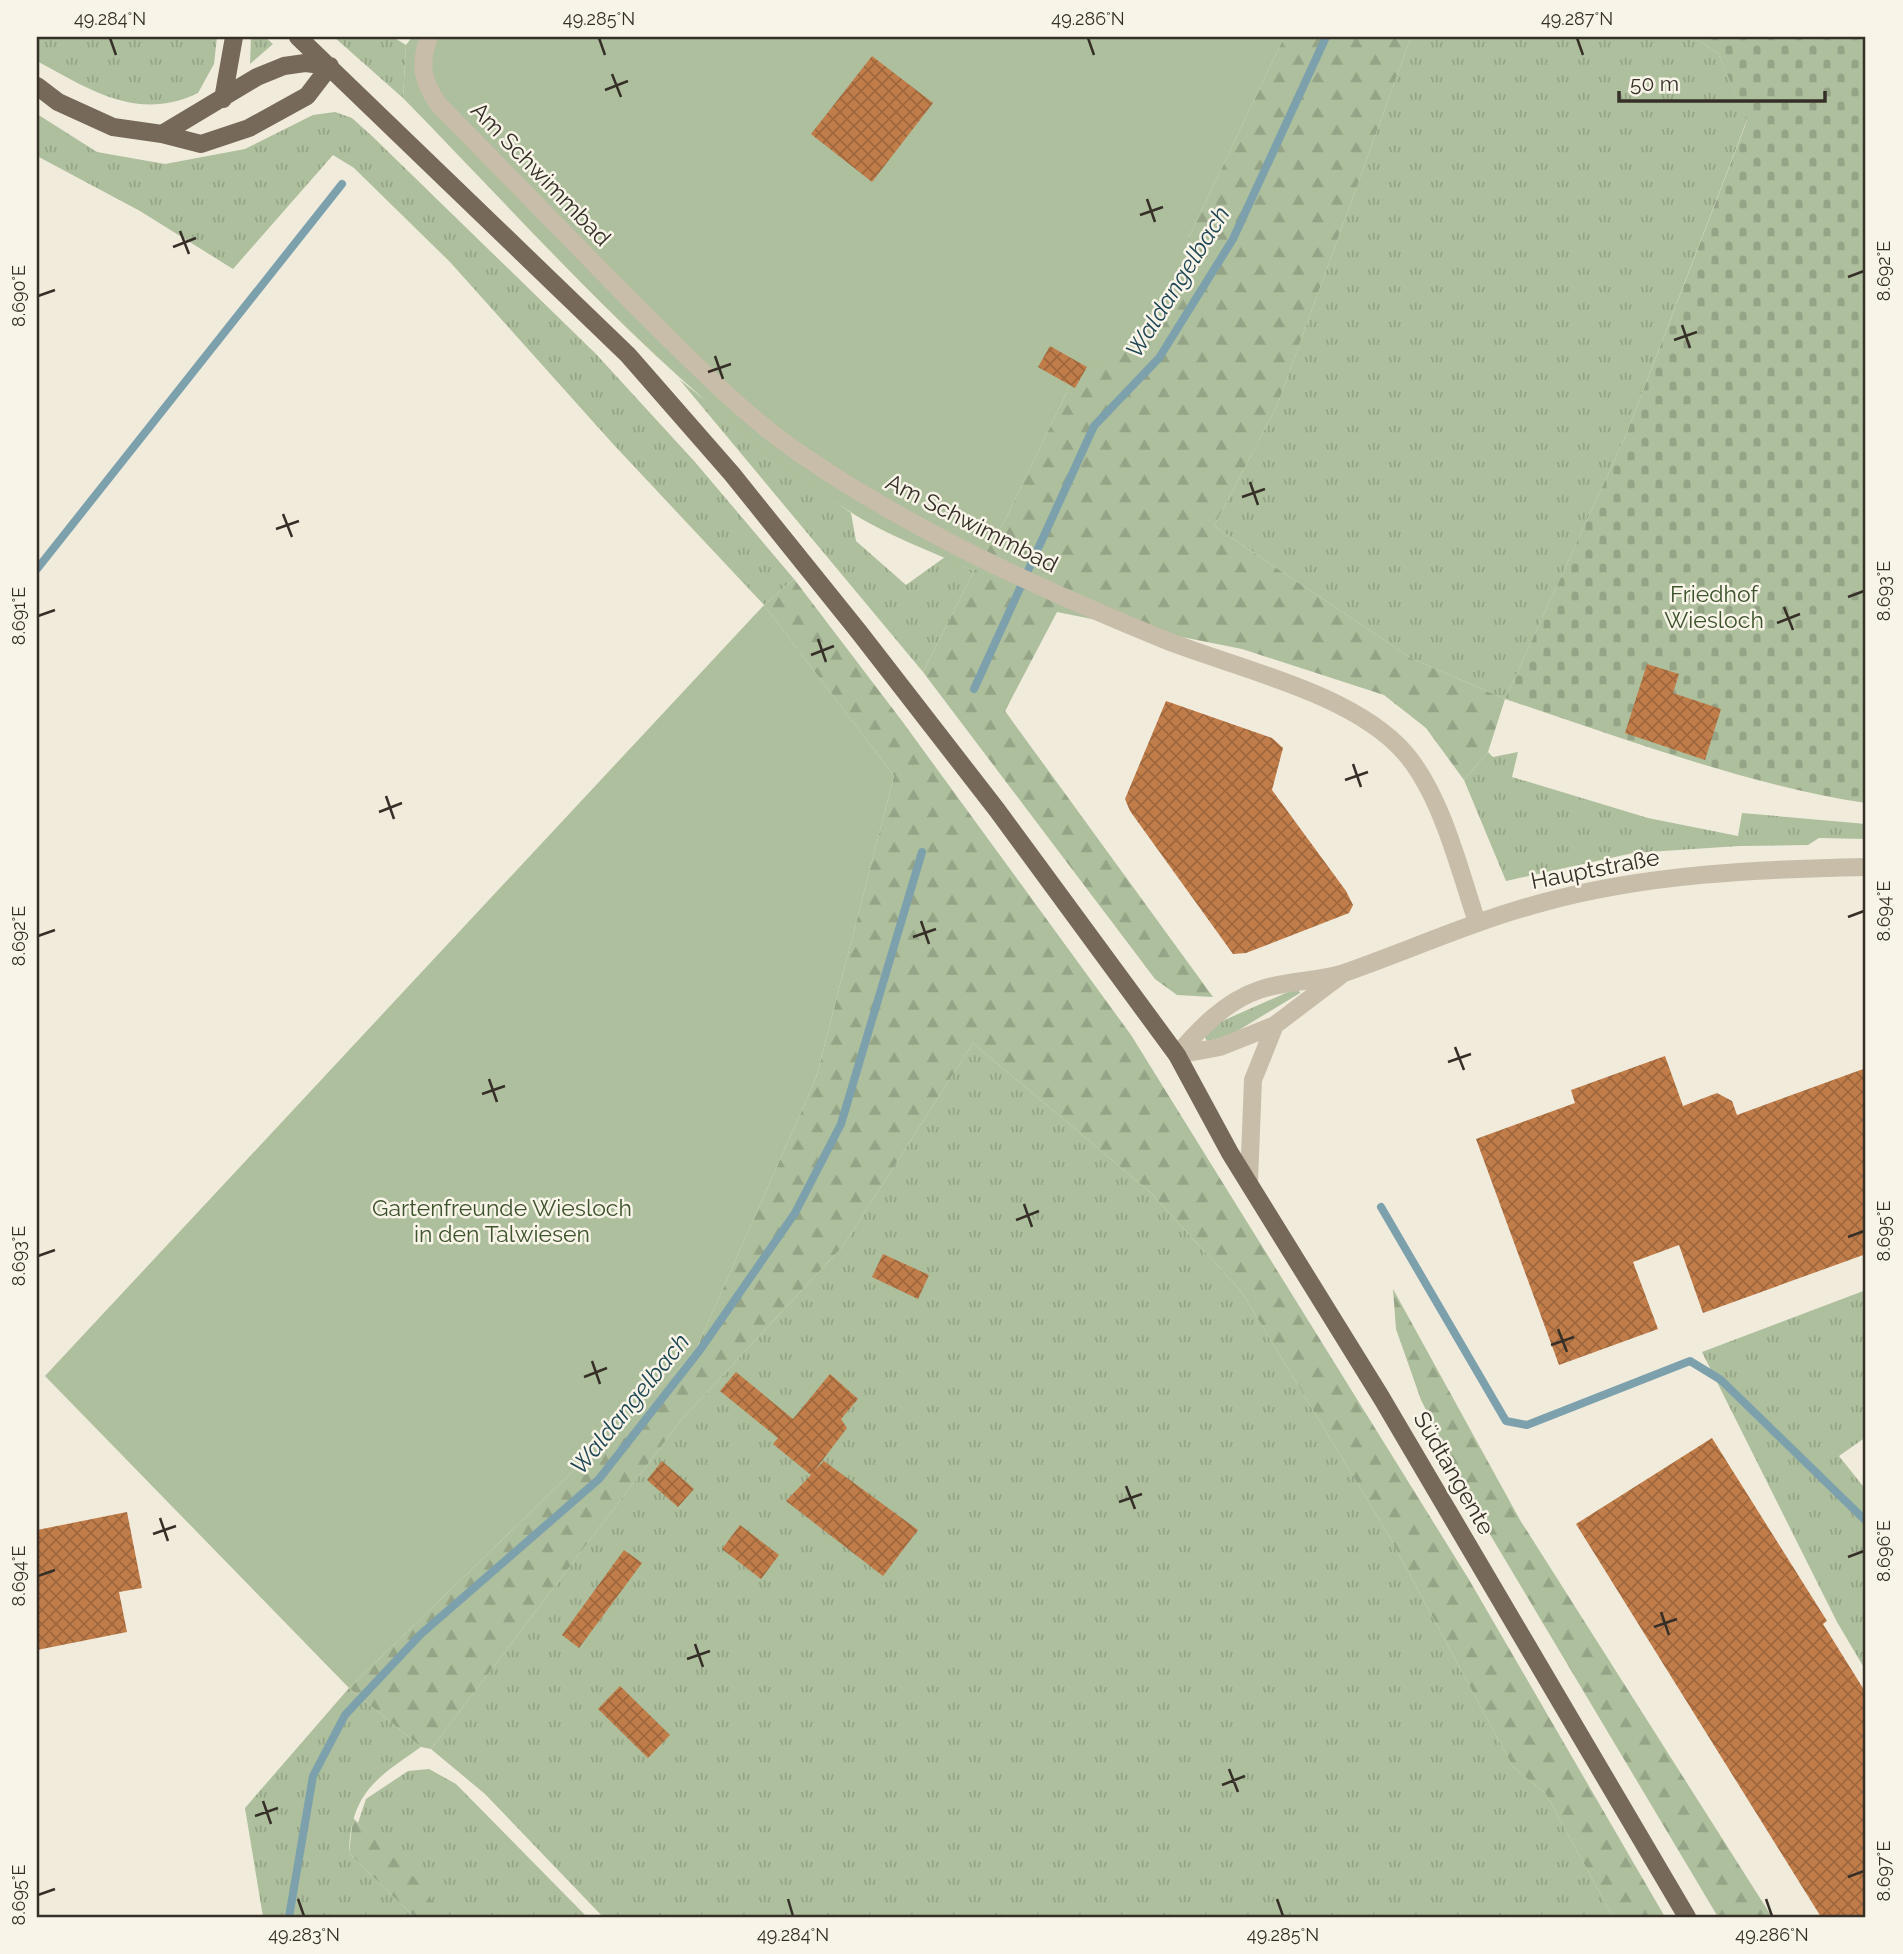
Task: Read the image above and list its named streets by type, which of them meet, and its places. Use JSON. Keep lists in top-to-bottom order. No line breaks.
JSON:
{"streets":{"main road":["Südtangente"],"street":["Am Schwimmbad","Hauptstraße"]},"crossings":[["Am Schwimmbad","Hauptstraße"],["Hauptstraße","Südtangente"]],"water":["Waldangelbach"],"parks":["Friedhof Wiesloch","Gartenfreunde Wiesloch in den Talwiesen"],"scale_bar":"50 m","coordinates":["49.284°N","49.285°N","49.286°N","49.287°N","8.692°E","8.690°E","8.693°E","8.691°E","8.694°E","8.695°E","8.696°E","8.697°E","49.283°N"]}
